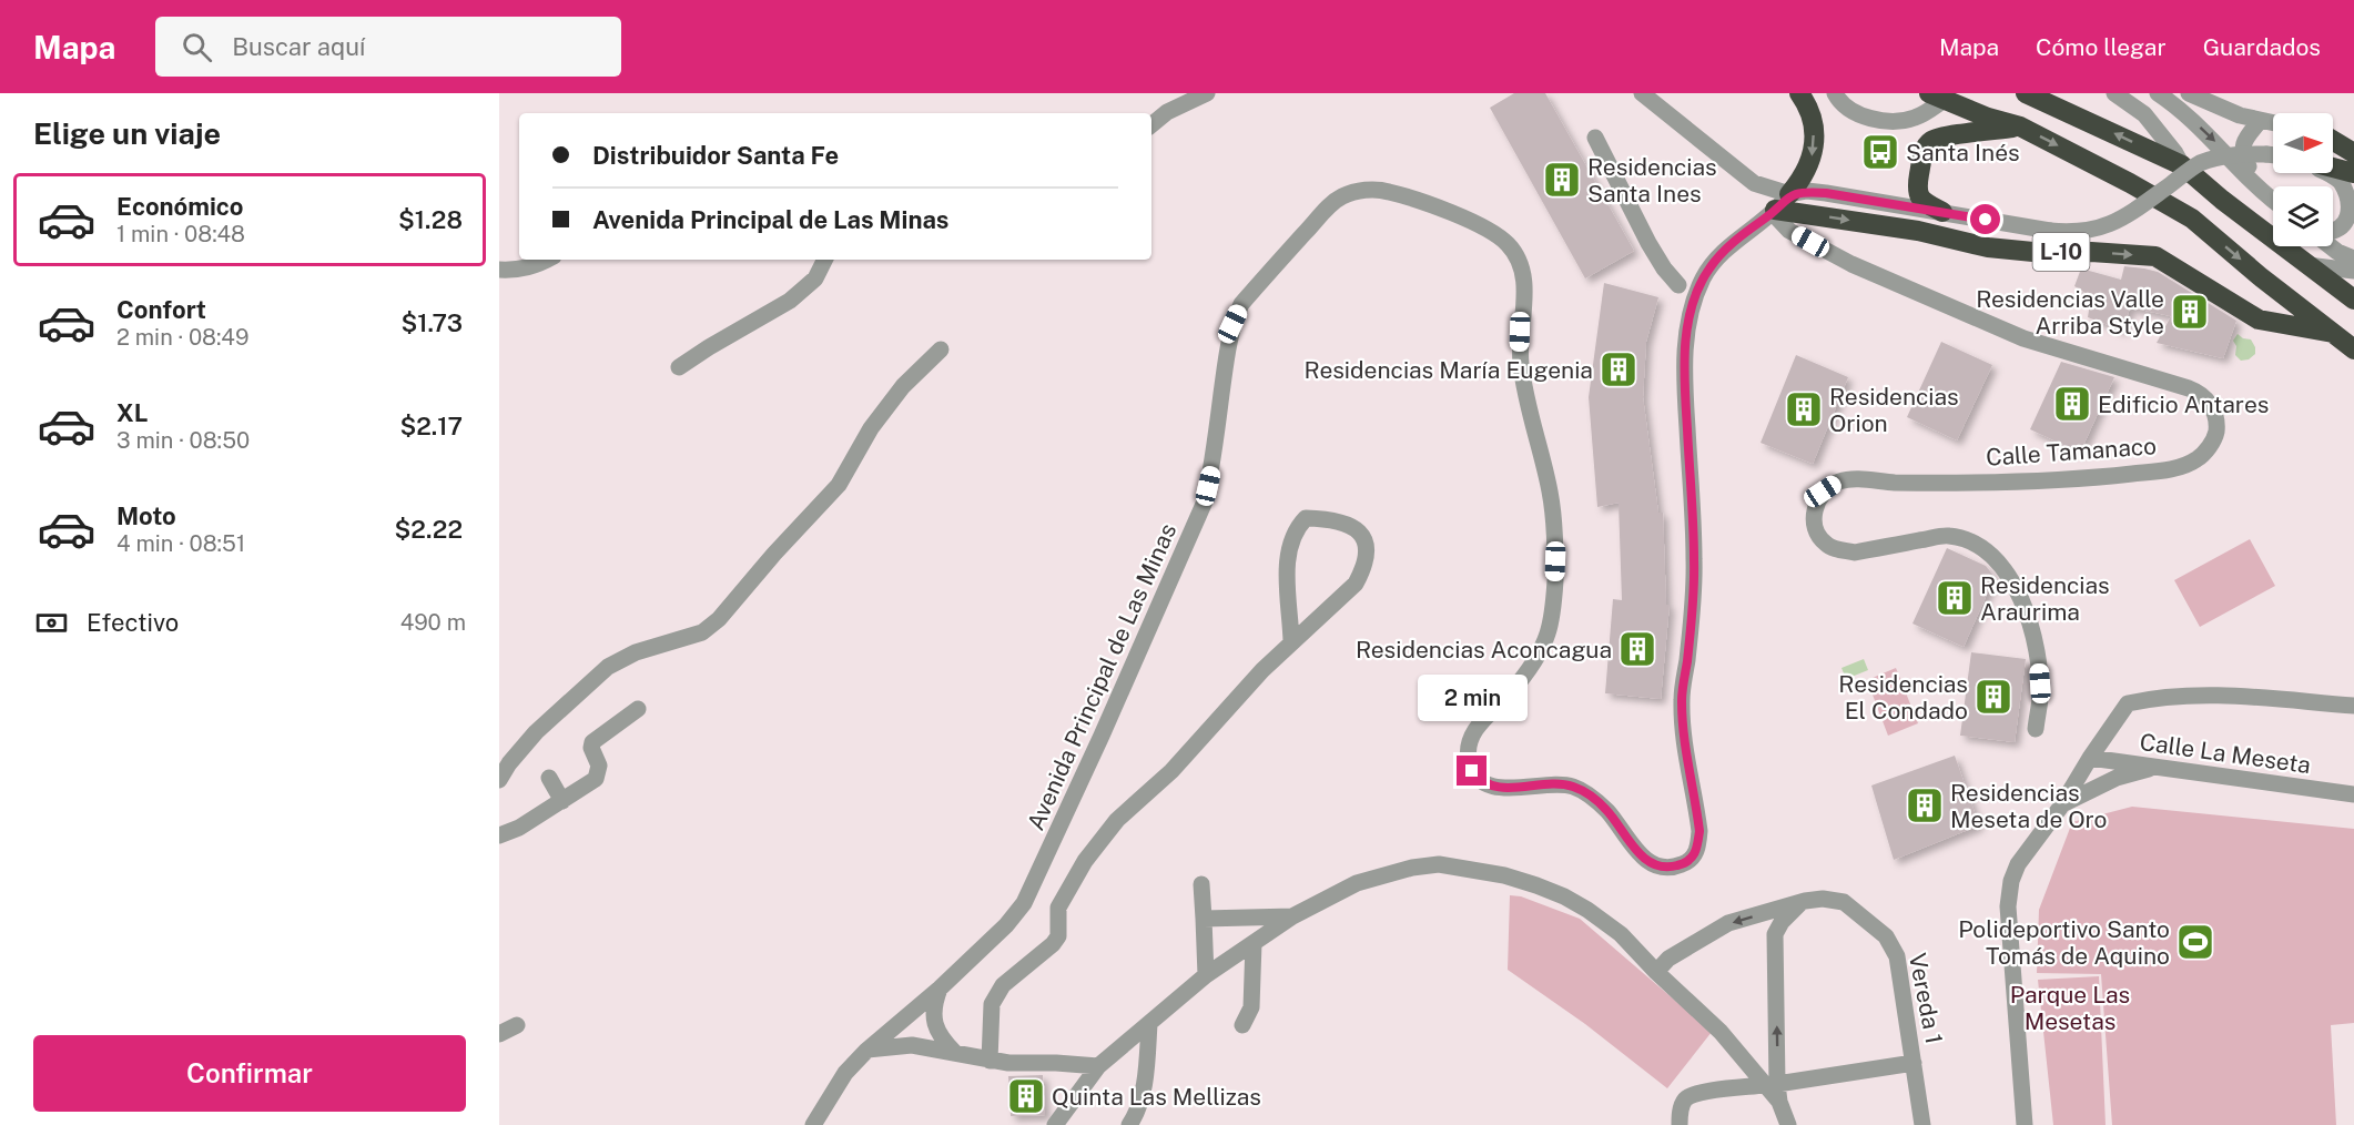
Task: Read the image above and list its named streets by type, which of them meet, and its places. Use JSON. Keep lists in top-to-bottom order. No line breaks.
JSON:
{"streets":{"highway":["L-10"],"street":["Calle Tamanaco","Avenida Principal de Las Minas","Calle La Meseta","Vereda 1"]},"crossings":[["L-10","Calle Tamanaco"],["L-10","Avenida Principal de Las Minas"],["Calle Tamanaco","Avenida Principal de Las Minas"]],"one_way":["Vereda 1"],"parks":["Parque Las Mesetas"],"places":{"bus stop":["Santa Inés"],"building":["Residencias Santa Ines","Residencias Valle Arriba Style","Residencias María Eugenia","Edificio Antares","Residencias Orion","Residencias Araurima","Residencias Aconcagua","Residencias El Condado","Residencias Meseta de Oro","Quinta Las Mellizas"],"sports":["Polideportivo Santo Tomás de Aquino"]},"north":"right","page":{"header":"Mapa","search":"Buscar aquí","nav":["Mapa","Cómo llegar","Guardados"],"heading":"Elige un viaje","banner":["Distribuidor Santa Fe","Avenida Principal de Las Minas"],"list":[{"name":"Económico","note":"1 min · 08:48","value":"$1.28"},{"name":"Confort","note":"2 min · 08:49","value":"$1.73"},{"name":"XL","note":"3 min · 08:50","value":"$2.17"},{"name":"Moto","note":"4 min · 08:51","value":"$2.22"}],"pay":["Efectivo","490 m"],"bubble":"2 min","buttons":"Confirmar"}}
